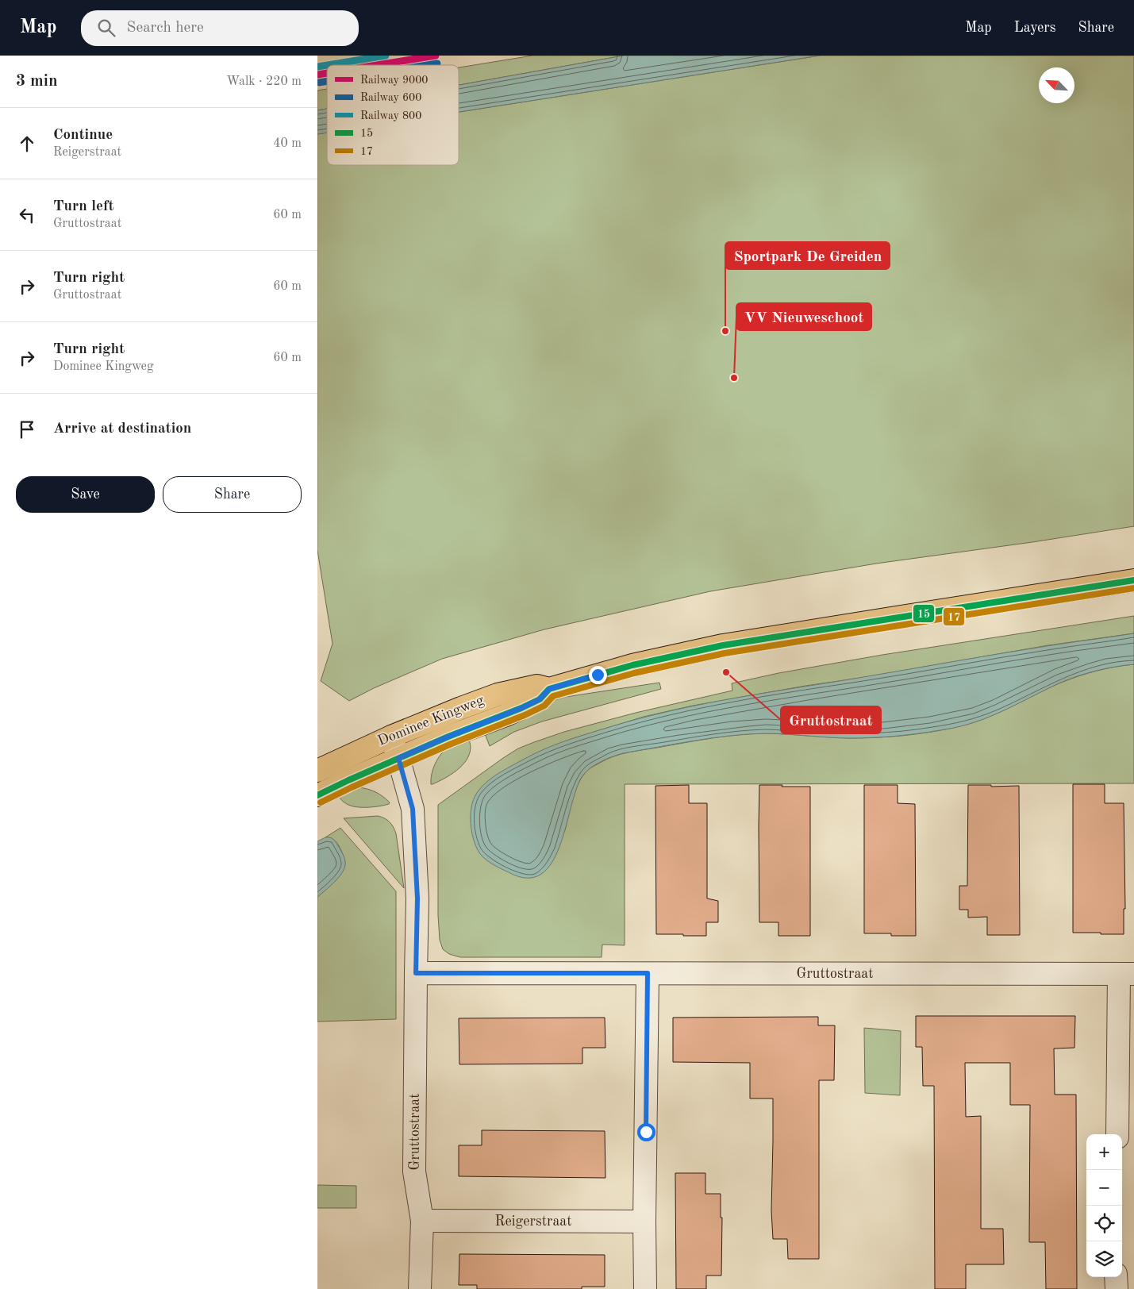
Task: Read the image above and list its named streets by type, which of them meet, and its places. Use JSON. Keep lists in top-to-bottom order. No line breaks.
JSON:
{"streets":{"main road":["Dominee Kingweg"],"street":["Gruttostraat","Reigerstraat"]},"crossings":[["Dominee Kingweg","Gruttostraat"],["Gruttostraat","Reigerstraat"]],"places":["Sportpark De Greiden","VV Nieuweschoot","Gruttostraat"],"lines":["rail line 9000","rail line 800","rail line 600","transit line 15","transit line 17"],"legend":["Railway 9000","Railway 600","Railway 800","15","17"],"north":"top left","page":{"header":"Map","search":"Search here","nav":["Map","Layers","Share"],"heading":["3 min","Walk · 220 m"],"list":[["Continue","Reigerstraat","40 m"],["Turn left","Gruttostraat","60 m"],["Turn right","Gruttostraat","60 m"],["Turn right","Dominee Kingweg","60 m"],"Arrive at destination"],"buttons":["Save","Share"],"map_buttons":["+","−"]}}
